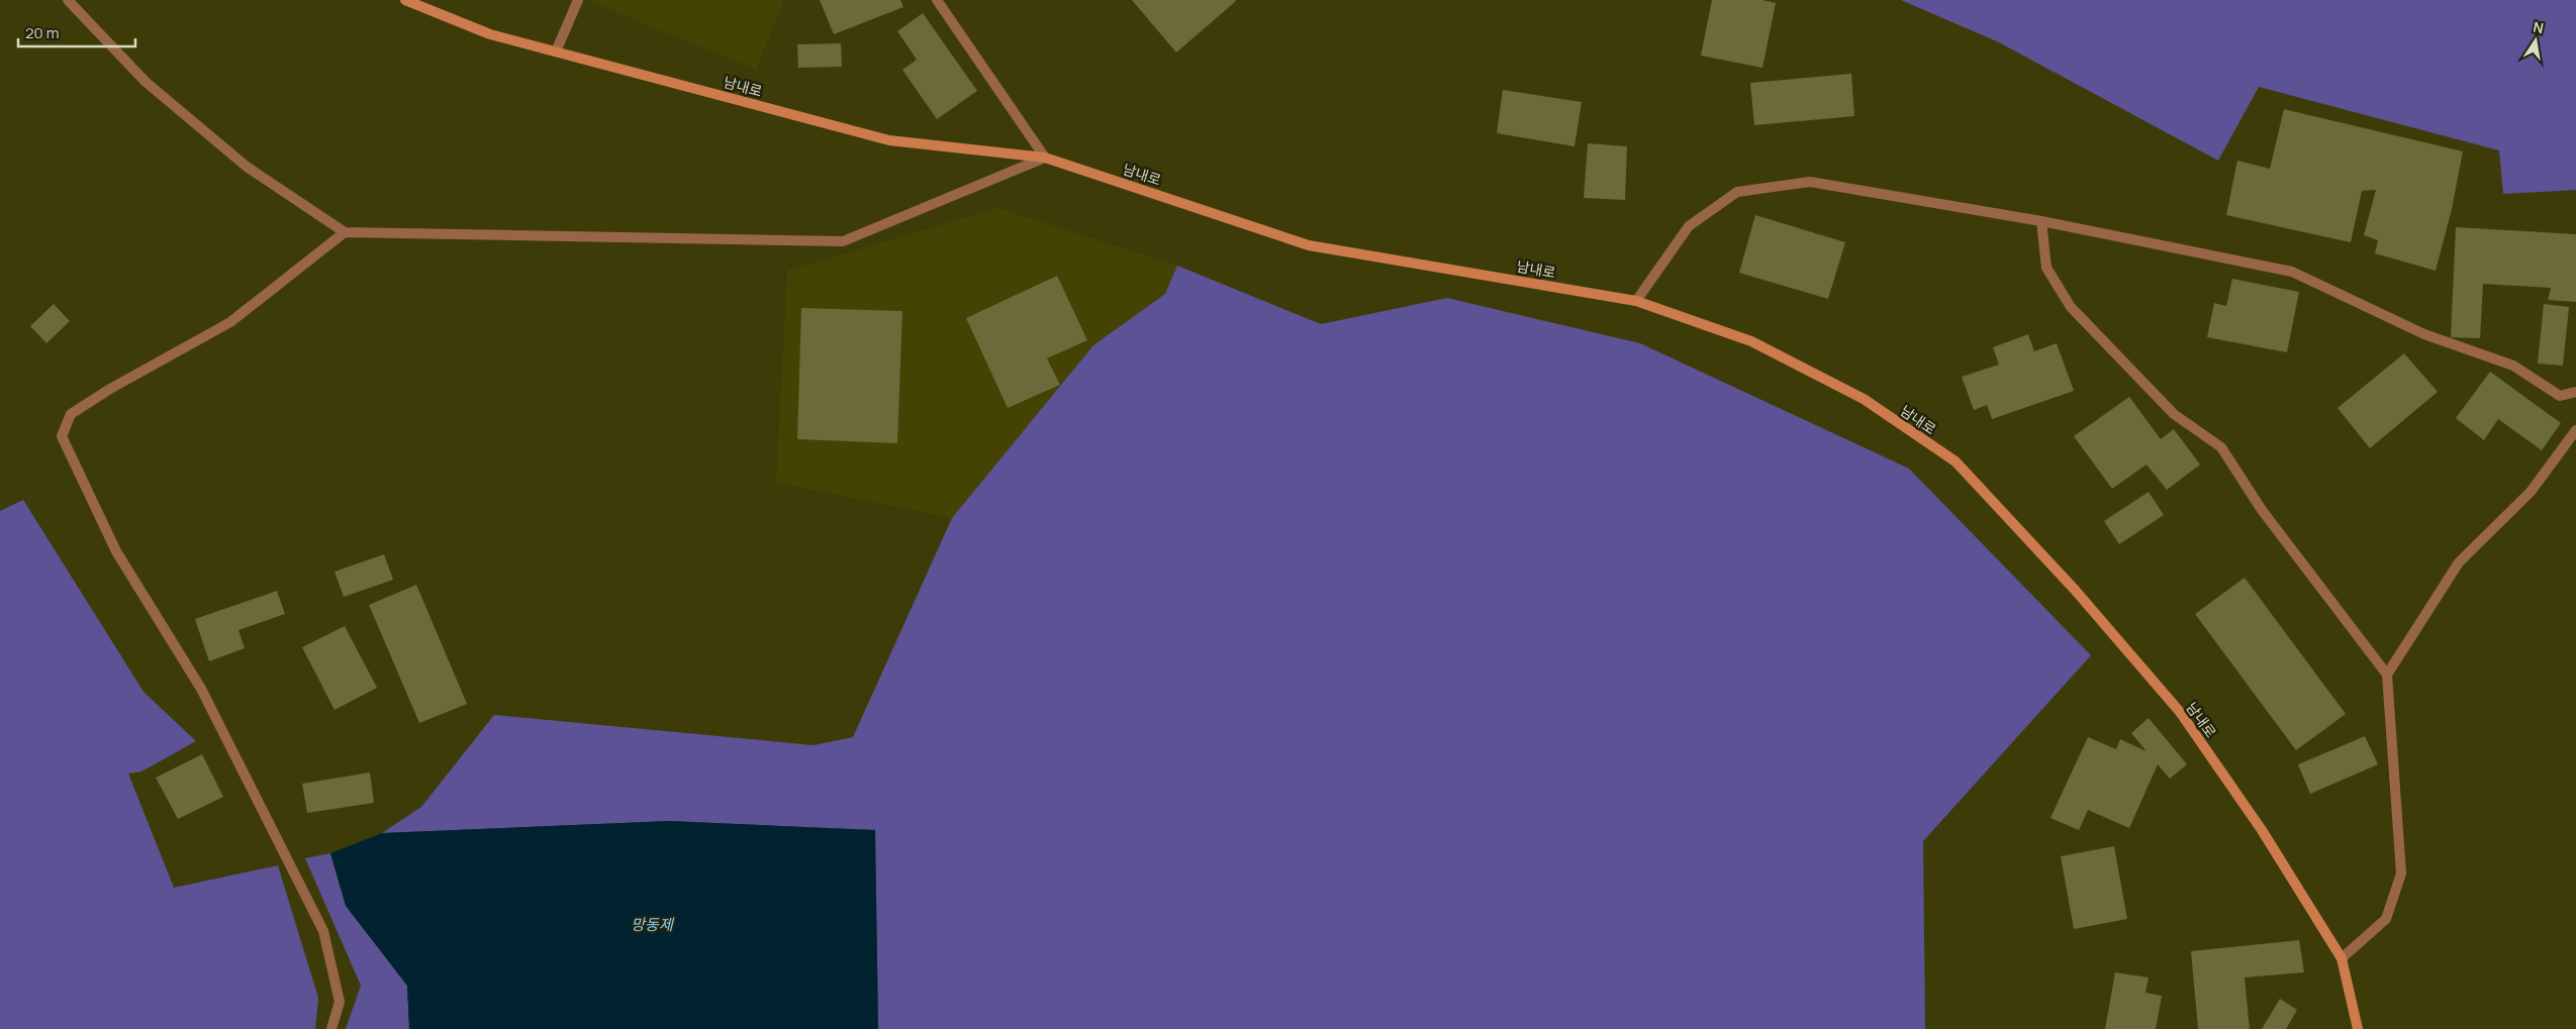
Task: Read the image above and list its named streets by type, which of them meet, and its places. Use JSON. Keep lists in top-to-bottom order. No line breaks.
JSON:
{"streets":{"street":["남내로"]},"water":["망동제"],"scale_bar":"20 m","north":"top"}
